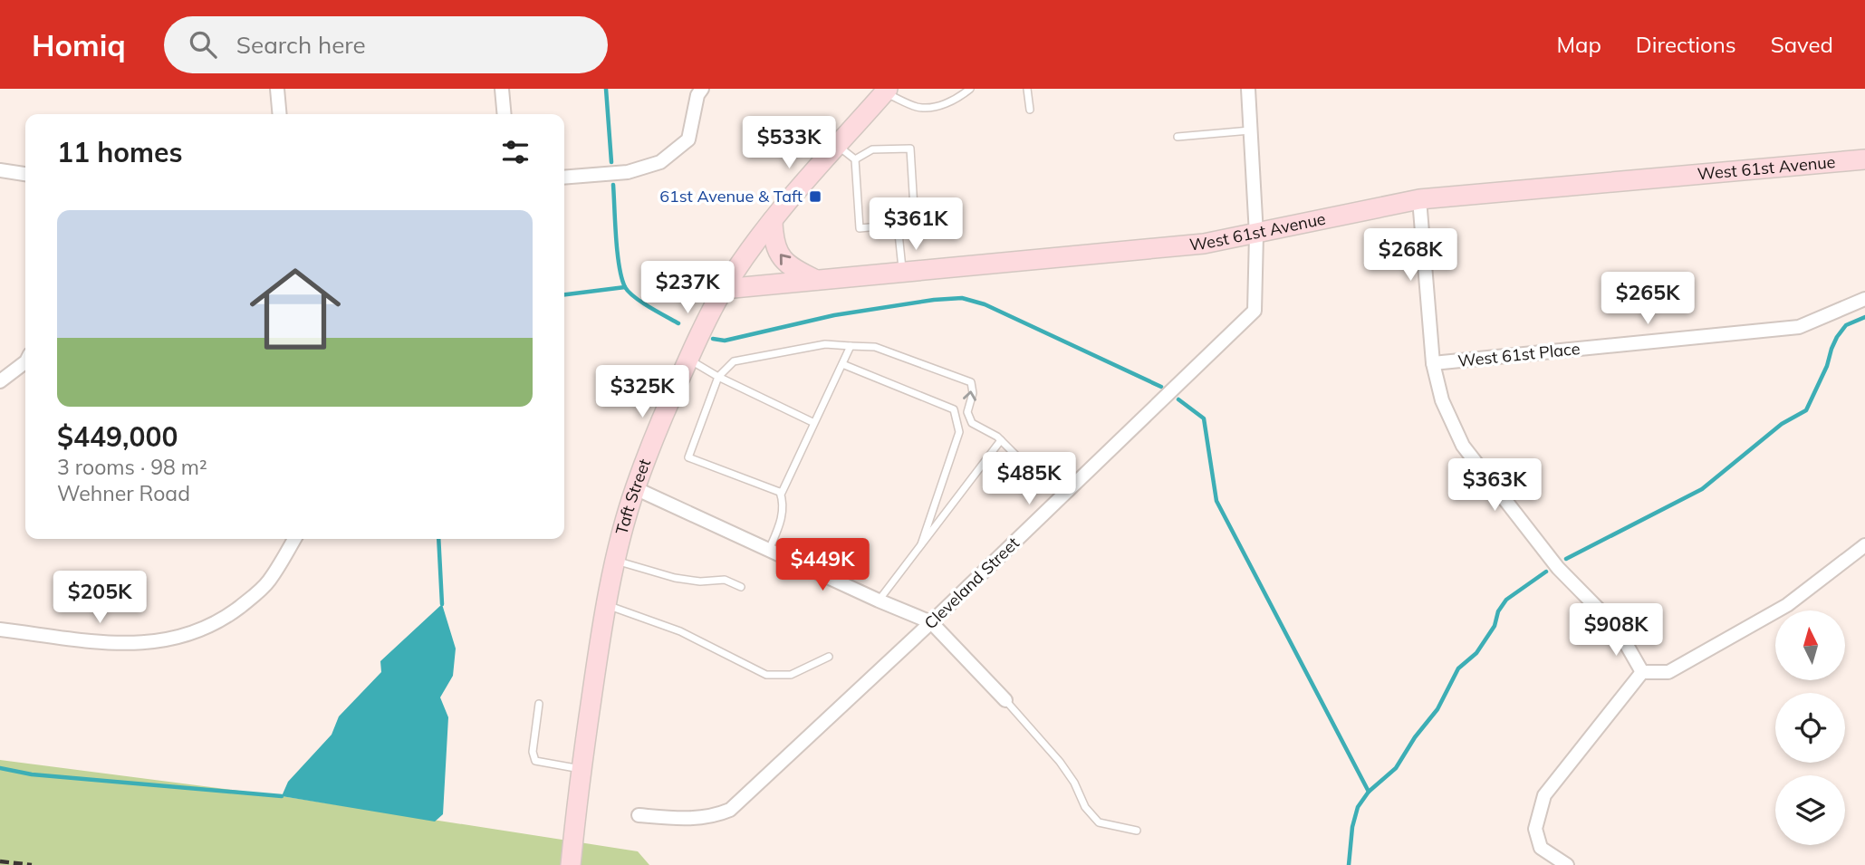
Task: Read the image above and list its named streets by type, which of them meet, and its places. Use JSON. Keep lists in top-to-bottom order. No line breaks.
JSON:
{"streets":{"main road":["West 61st Avenue","Taft Street"],"street":["West 61st Place","Cleveland Street"]},"crossings":[["West 61st Avenue","Taft Street"],["West 61st Avenue","Cleveland Street"]],"places":{"transit":["61st Avenue & Taft"]},"north":"top","page":{"header":"Homiq","search":"Search here","nav":["Map","Directions","Saved"],"heading":"11 homes","price":["$533K","$361K","$268K","$237K","$265K","$325K","$485K","$363K","$449K","$205K","$908K"],"list":[{"name":"$449,000","note":"3 rooms · 98 m² · Wehner Road"}]}}
